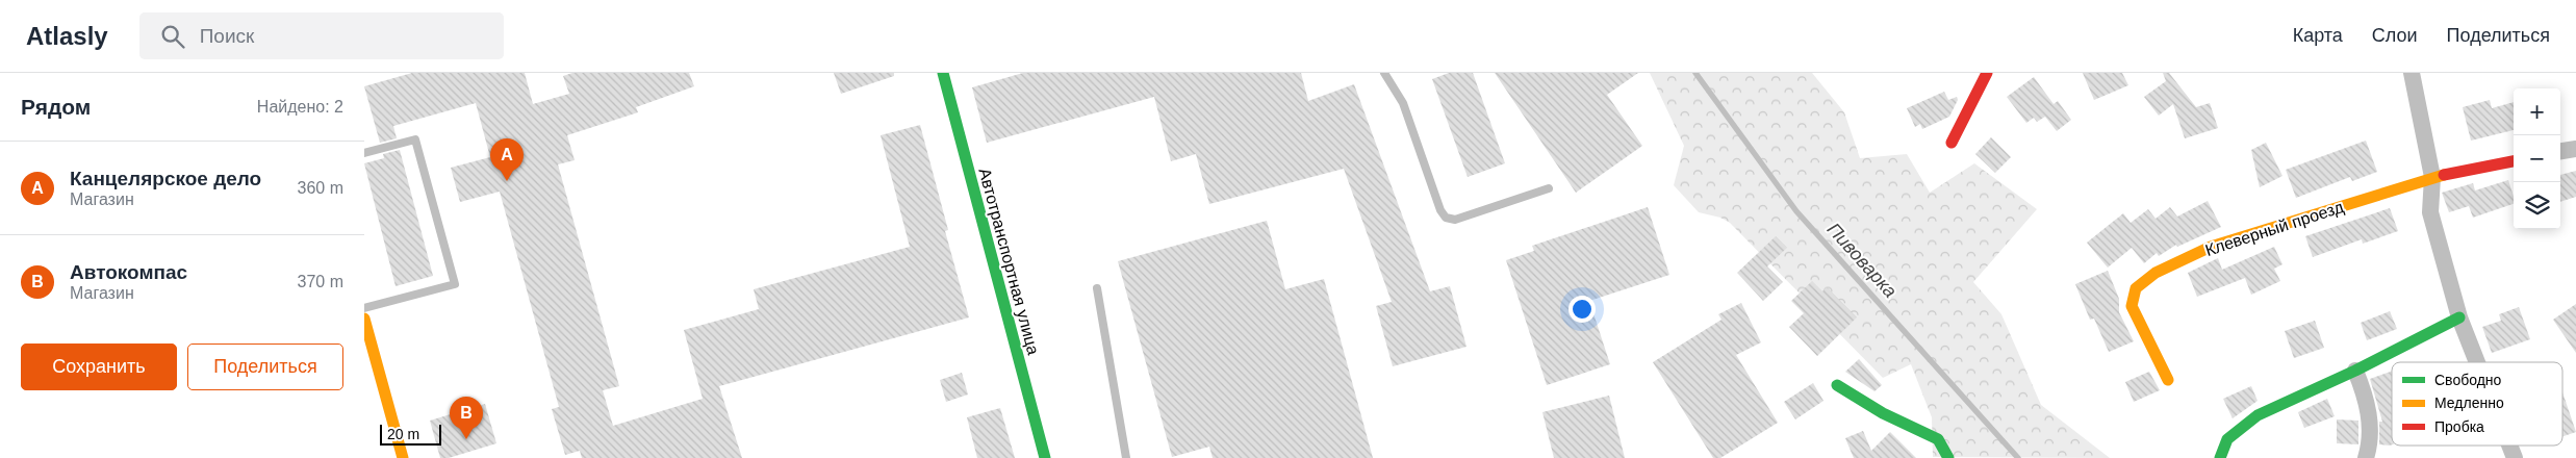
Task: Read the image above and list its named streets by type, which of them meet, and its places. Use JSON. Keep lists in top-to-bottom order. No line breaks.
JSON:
{"streets":{"street":["Клеверный проезд","Автотранспортная улица"]},"water":["Пивоварка"],"legend":["Свободно","Медленно","Пробка"],"scale_bar":"20 m","page":{"header":"Atlasly","search":"Поиск","nav":["Карта","Слои","Поделиться"],"heading":["Рядом","Найдено: 2"],"map_buttons":["+","−"],"pins":["A","B"],"list":[{"mark":"A","name":"Канцелярское дело","note":"Магазин","value":"360 m"},{"mark":"B","name":"Автокомпас","note":"Магазин","value":"370 m"}],"buttons":["Сохранить","Поделиться"],"scale":"20 m"}}
